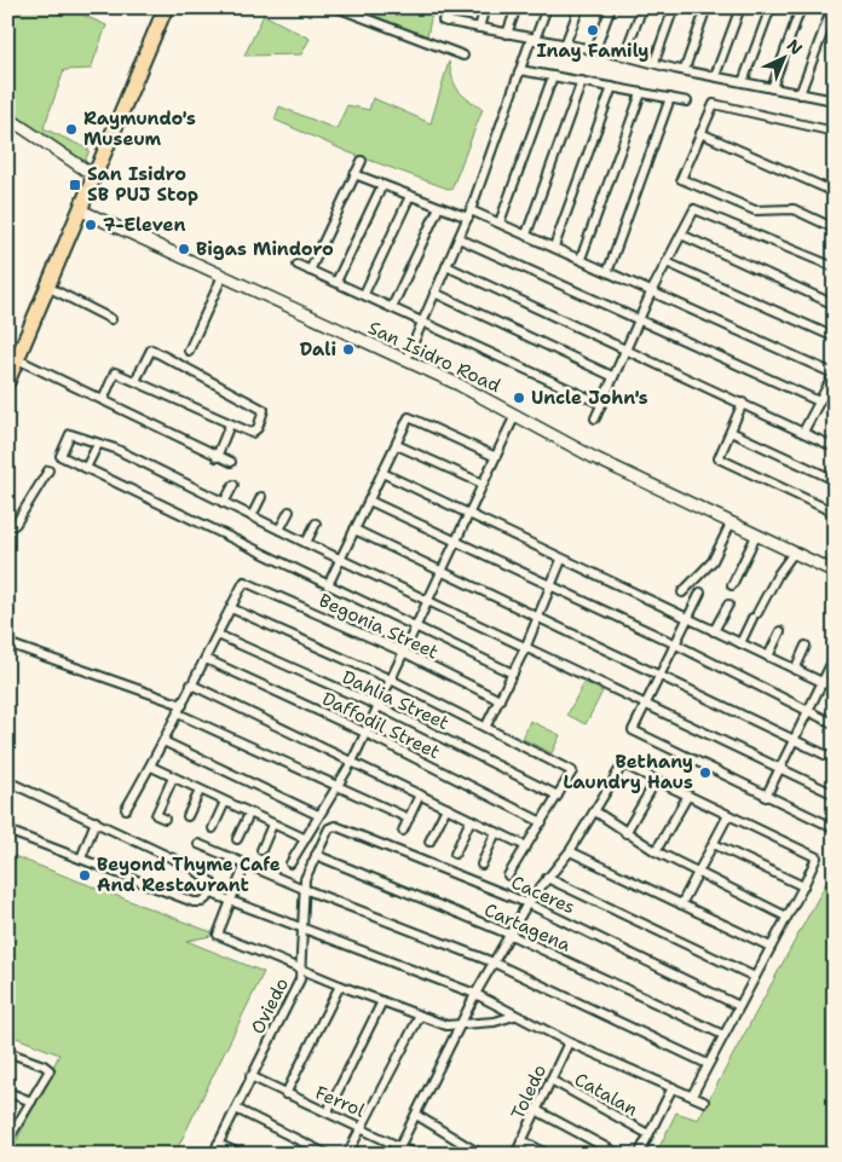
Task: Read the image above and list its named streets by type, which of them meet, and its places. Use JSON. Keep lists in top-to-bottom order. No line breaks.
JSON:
{"streets":{"street":["San Isidro Road","Begonia Street","Dahlia Street","Daffodil Street","Caceres","Cartagena","Oviedo","Toledo","Catalan","Ferrol"]},"crossings":[["Caceres","Oviedo"],["Cartagena","Oviedo"],["Oviedo","Ferrol"],["Toledo","Catalan"]],"places":{"other":["Inay Family","Raymundo's Museum","7-Eleven","Bigas Mindoro","Dali","Uncle John's","Bethany Laundry Haus","Beyond Thyme Cafe And Restaurant"],"transit":["San Isidro SB PUJ Stop"]},"north":"top right"}
